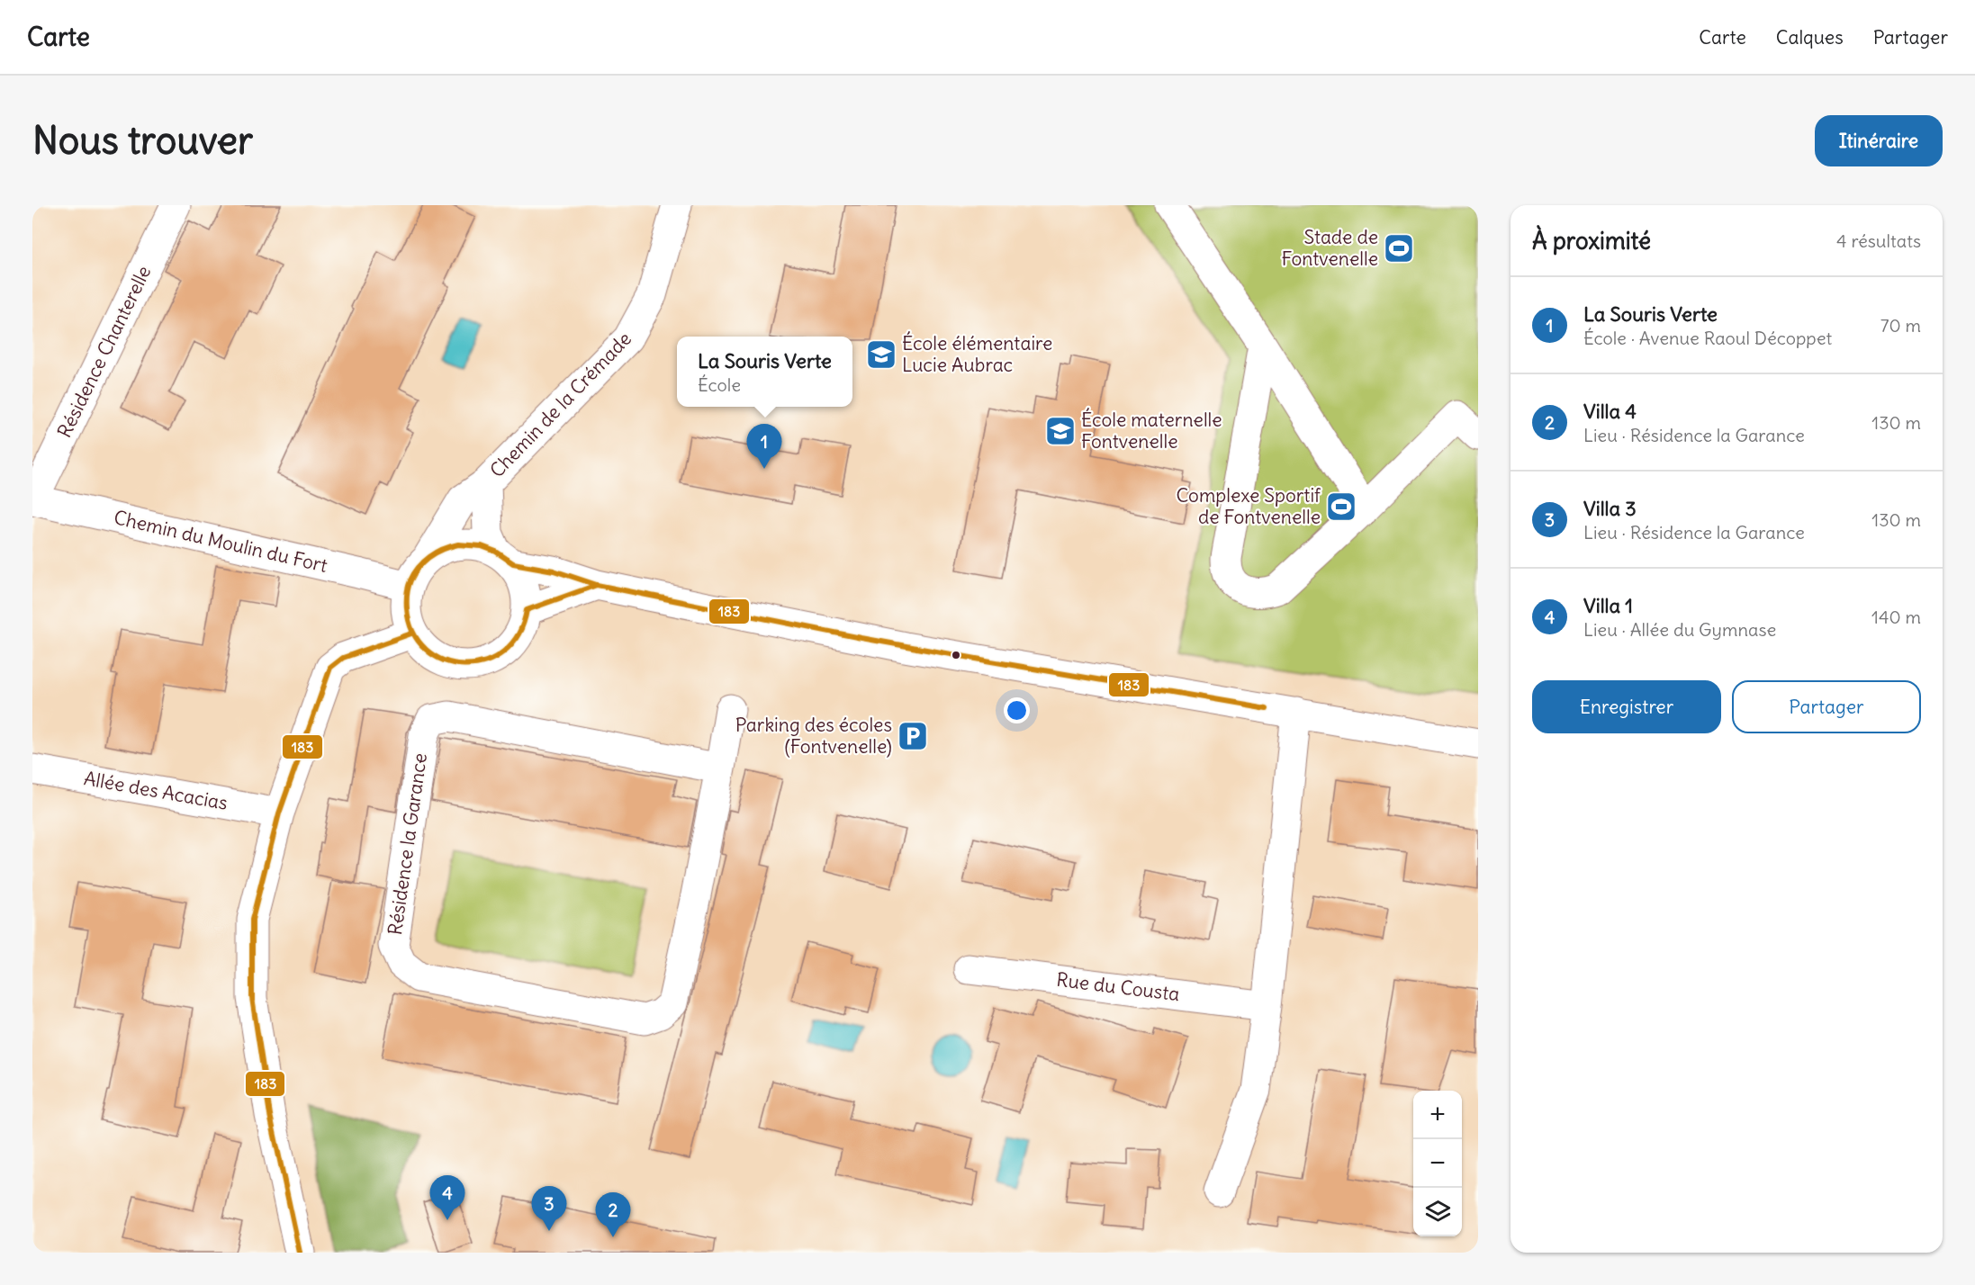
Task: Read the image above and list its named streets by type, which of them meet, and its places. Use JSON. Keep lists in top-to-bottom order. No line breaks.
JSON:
{"streets":{"street":["Résidence Chanterelle","Chemin de la Crémade","Chemin du Moulin du Fort","Allée des Acacias","Résidence la Garance","Rue du Cousta"]},"crossings":[["Résidence Chanterelle","Chemin du Moulin du Fort"],["Chemin de la Crémade","Chemin du Moulin du Fort"]],"places":{"sports":["Stade de Fontvenelle","Complexe Sportif de Fontvenelle"],"school or university":["École élémentaire Lucie Aubrac","École maternelle Fontvenelle"],"parking":["Parking des écoles (Fontvenelle)"]},"lines":["transit line 183"],"page":{"header":"Carte","nav":["Carte","Calques","Partager"],"buttons":["Itinéraire",["Enregistrer","Partager"]],"title":"Nous trouver","heading":["À proximité","4 résultats"],"list":[{"mark":"1","name":"La Souris Verte","note":"École · Avenue Raoul Décoppet","value":"70 m"},{"mark":"2","name":"Villa 4","note":"Lieu · Résidence la Garance","value":"130 m"},{"mark":"3","name":"Villa 3","note":"Lieu · Résidence la Garance","value":"130 m"},{"mark":"4","name":"Villa 1","note":"Lieu · Allée du Gymnase","value":"140 m"}],"popup":["La Souris Verte","École"],"pins":["1","4","3","2"],"map_buttons":["+","−"]}}
